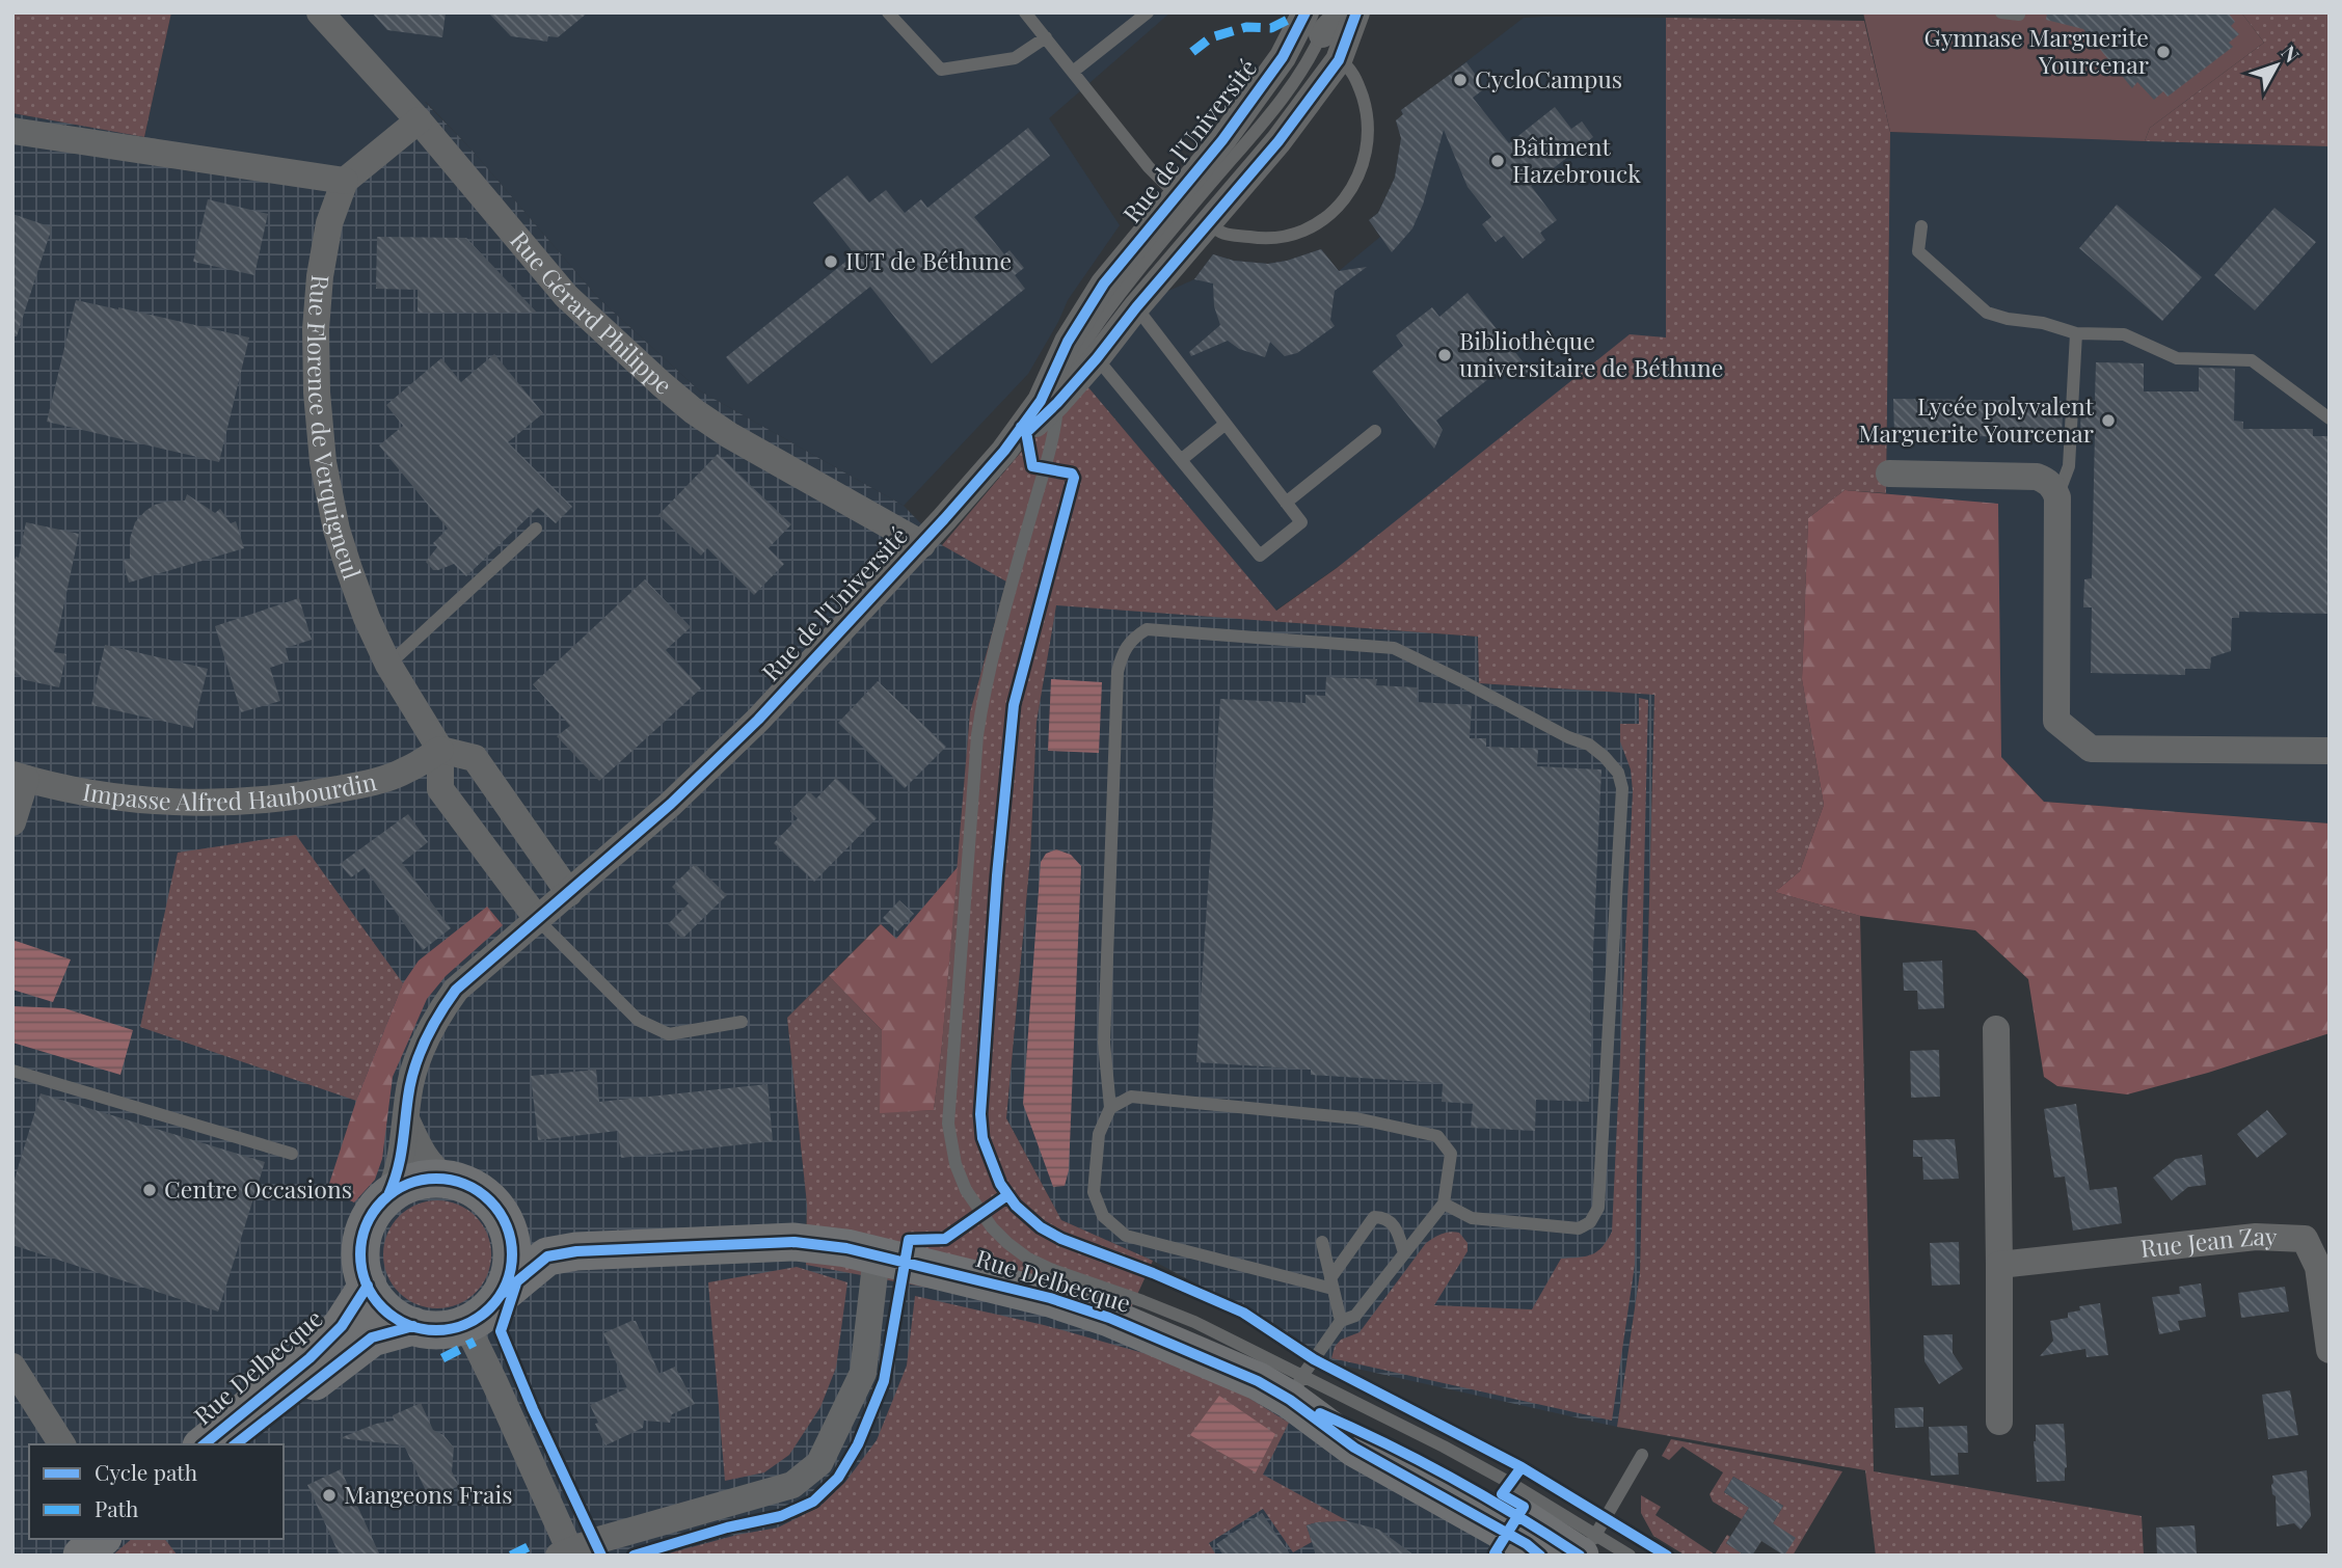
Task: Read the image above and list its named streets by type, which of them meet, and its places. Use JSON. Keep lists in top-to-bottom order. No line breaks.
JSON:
{"streets":{"street":["Rue de l'Université","Rue Gérard Philippe","Rue Florence de Verquigneul","Impasse Alfred Haubourdin","Rue Jean Zay","Rue Delbecque"]},"crossings":[["Rue de l'Université","Rue Gérard Philippe"],["Rue de l'Université","Rue Florence de Verquigneul"],["Rue de l'Université","Rue Delbecque"],["Rue Florence de Verquigneul","Impasse Alfred Haubourdin"]],"places":["Gymnase Marguerite Yourcenar","CycloCampus","Bâtiment Hazebrouck","IUT de Béthune","Bibliothèque universitaire de Béthune","Lycée polyvalent Marguerite Yourcenar","Centre Occasions","Mangeons Frais"],"legend":["Cycle path","Path"],"north":"top right"}
